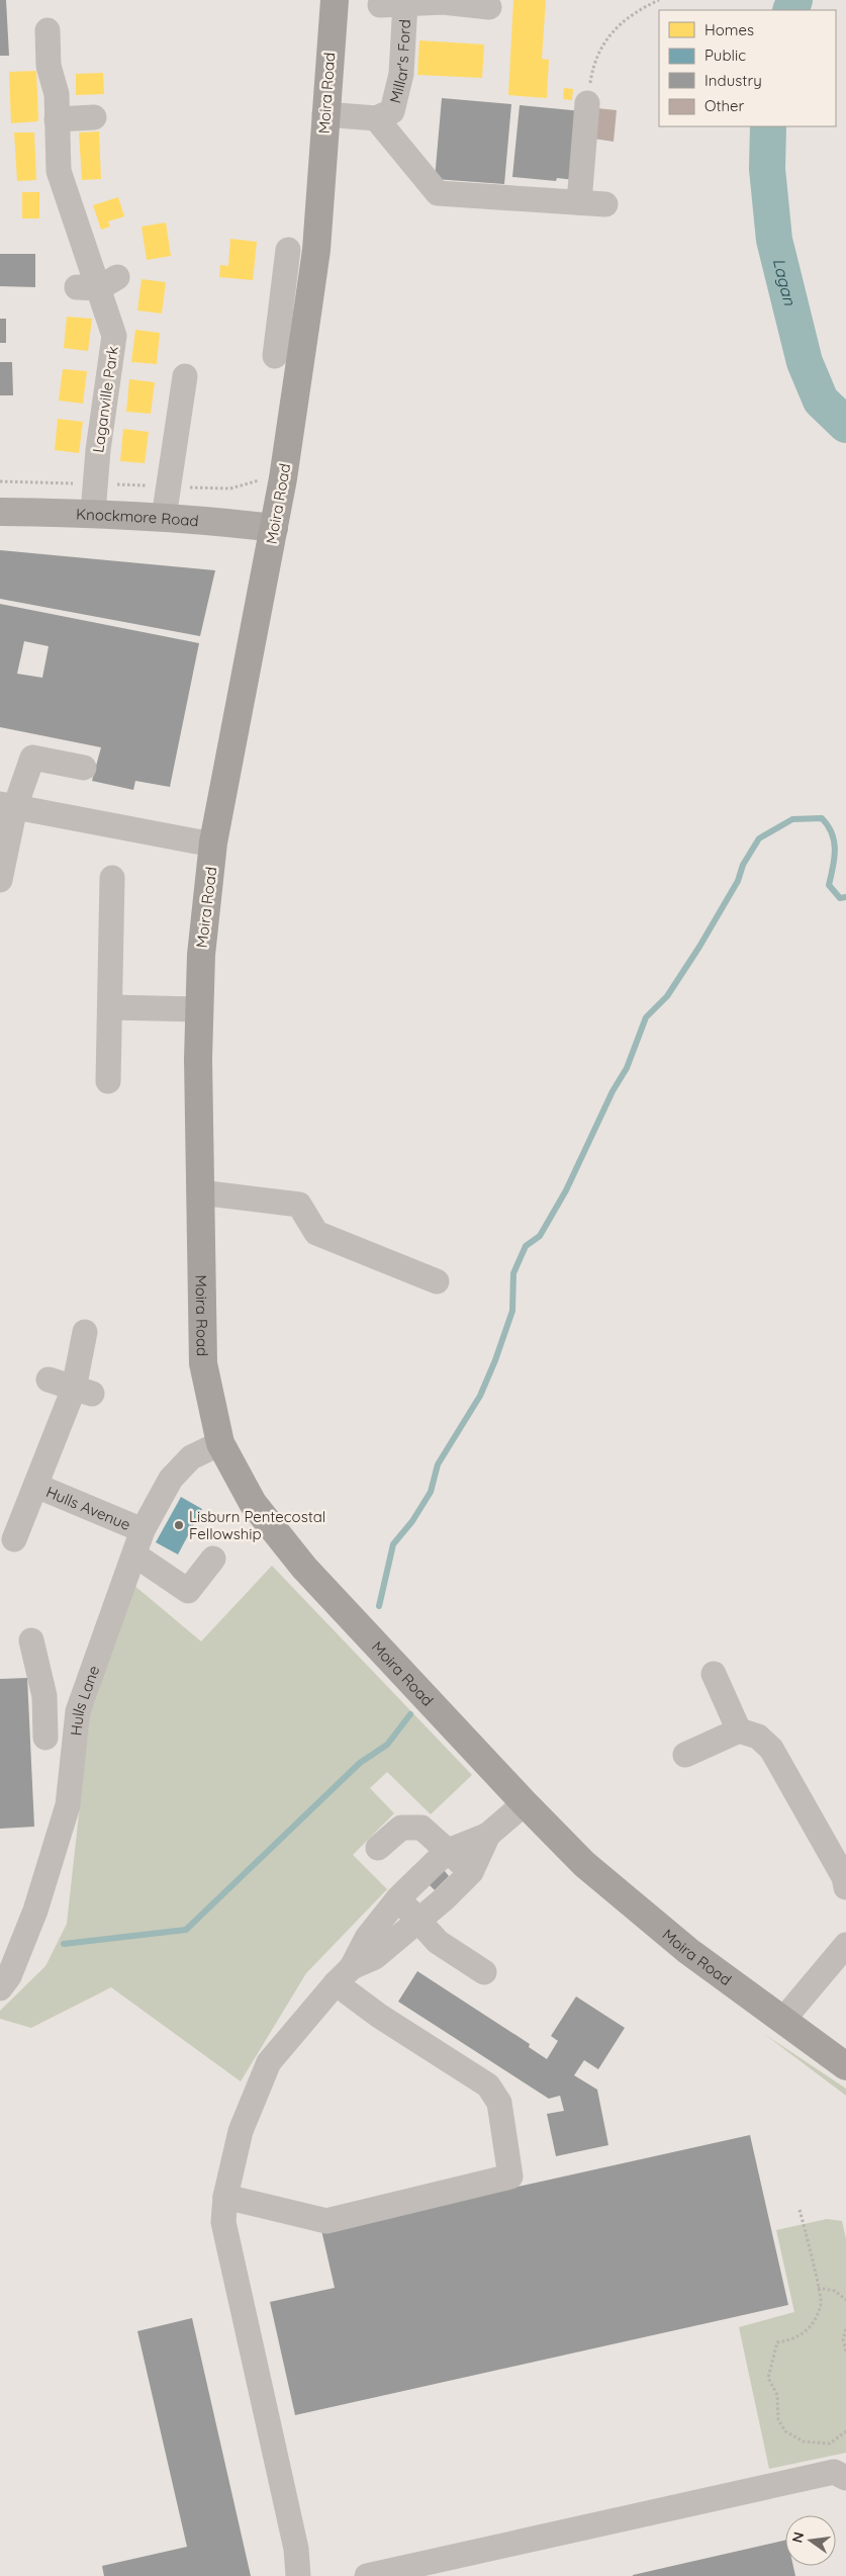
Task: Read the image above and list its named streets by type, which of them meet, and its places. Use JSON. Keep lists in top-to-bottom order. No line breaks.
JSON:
{"streets":{"highway":["Moira Road"],"main road":["Knockmore Road"],"street":["Millar's Ford","Laganville Park","Hulls Avenue","Hulls Lane"]},"crossings":[["Millar's Ford","Moira Road"],["Moira Road","Knockmore Road"],["Moira Road","Hulls Lane"],["Laganville Park","Knockmore Road"],["Hulls Avenue","Hulls Lane"]],"water":["Lagan"],"places":["Lisburn Pentecostal Fellowship"],"legend":["Homes","Public","Industry","Other"],"north":"left"}
